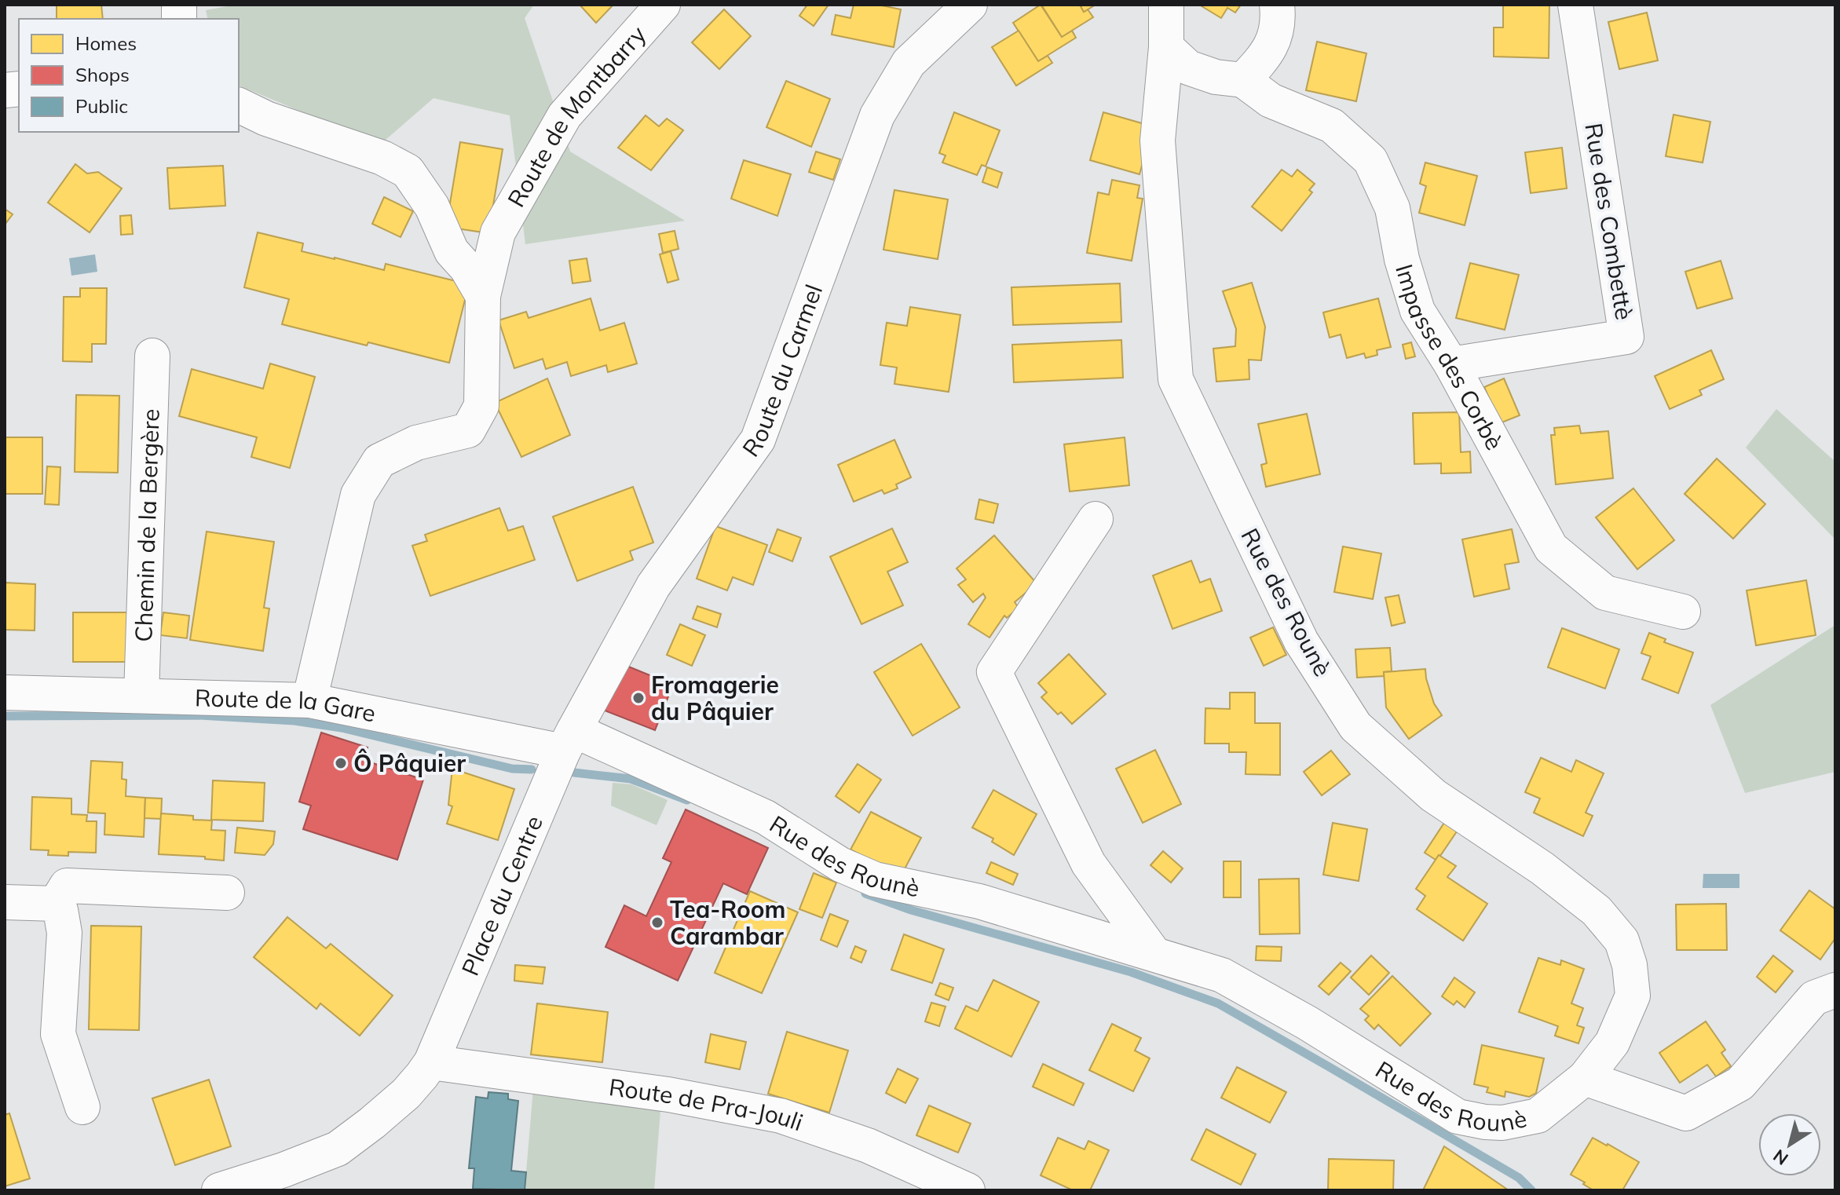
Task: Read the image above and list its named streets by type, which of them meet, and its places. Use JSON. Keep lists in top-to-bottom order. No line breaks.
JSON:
{"streets":{"street":["Route de Montbarry","Rue des Combettè","Impasse des Corbè","Route du Carmel","Chemin de la Bergère","Rue des Rounè","Route de la Gare","Place du Centre","Route de Pra-Jouli"]},"crossings":[["Route de Montbarry","Route de la Gare"],["Rue des Combettè","Impasse des Corbè"],["Route du Carmel","Rue des Rounè"],["Route du Carmel","Route de la Gare"],["Route du Carmel","Place du Centre"],["Chemin de la Bergère","Route de la Gare"],["Rue des Rounè","Route de la Gare"],["Rue des Rounè","Place du Centre"],["Route de la Gare","Place du Centre"],["Place du Centre","Route de Pra-Jouli"]],"places":["Fromagerie du Pâquier","Ô Pâquier","Tea-Room Carambar"],"legend":["Homes","Shops","Public"],"north":"bottom left"}
